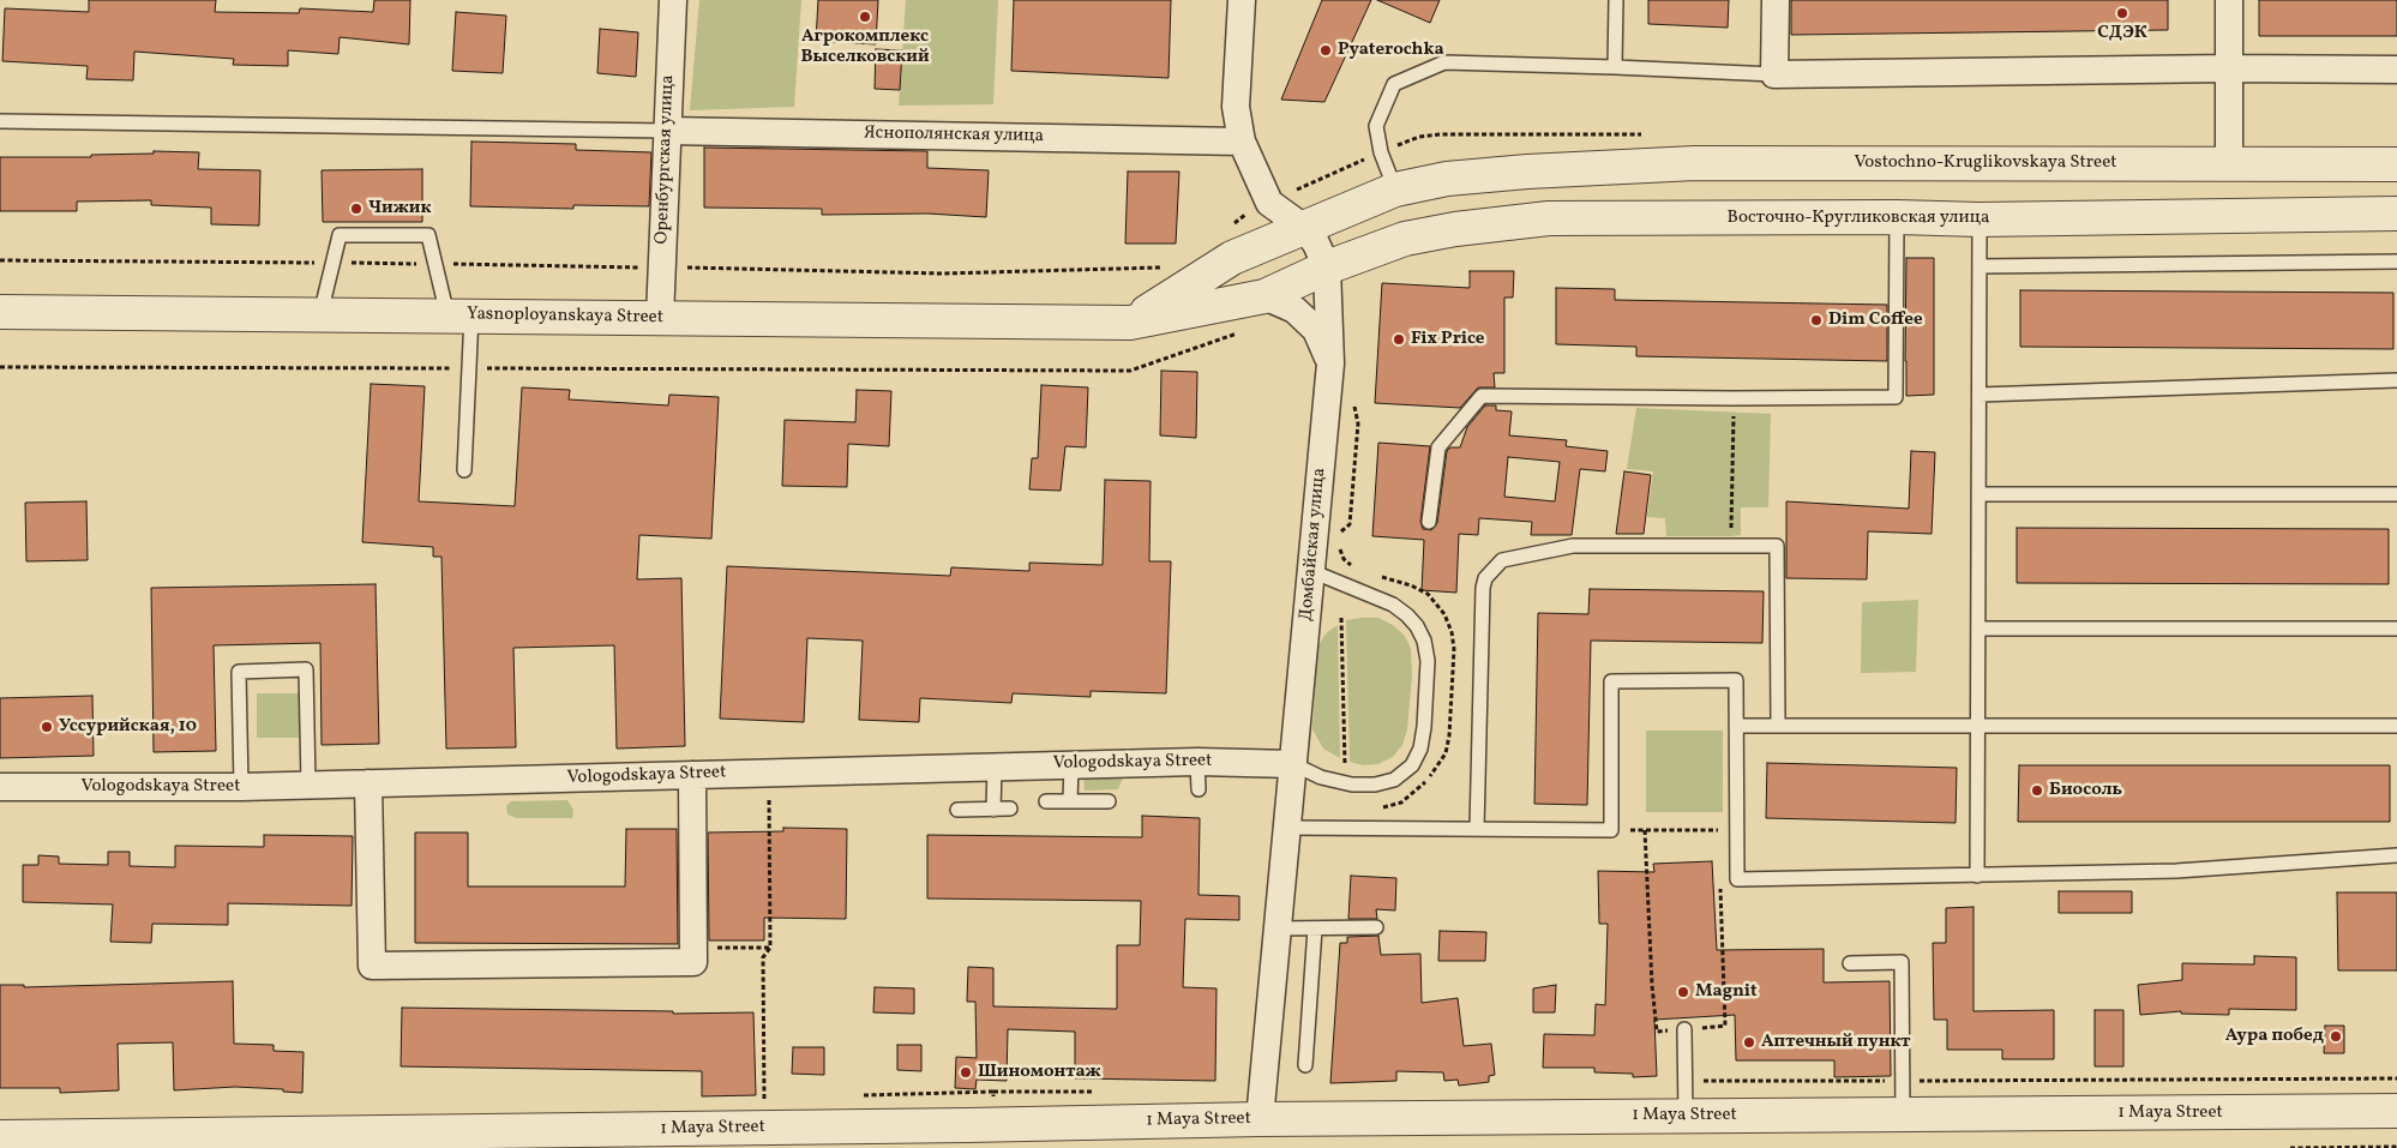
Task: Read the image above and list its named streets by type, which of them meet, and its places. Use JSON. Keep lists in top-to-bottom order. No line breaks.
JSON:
{"streets":{"street":["Яснополянская улица","Оренбургская улица","Vostochno-Kruglikovskaya Street","Восточно-Кругликовская улица","Yasnoployanskaya Street","Домбайская улица","Vologodskaya Street","1 Maya Street"]},"crossings":[["Яснополянская улица","Оренбургская улица"],["Яснополянская улица","Домбайская улица"],["Оренбургская улица","Yasnoployanskaya Street"],["Восточно-Кругликовская улица","Yasnoployanskaya Street"],["Восточно-Кругликовская улица","Домбайская улица"],["Домбайская улица","Vologodskaya Street"],["Домбайская улица","1 Maya Street"]],"places":["СДЭК","Агрокомплекс Выселковский","Pyaterochka","Чижик","Dim Coffee","Fix Price","Уссурийская, 10","Биосоль","Magnit","Аура побед","Аптечный пункт","Шиномонтаж"]}
